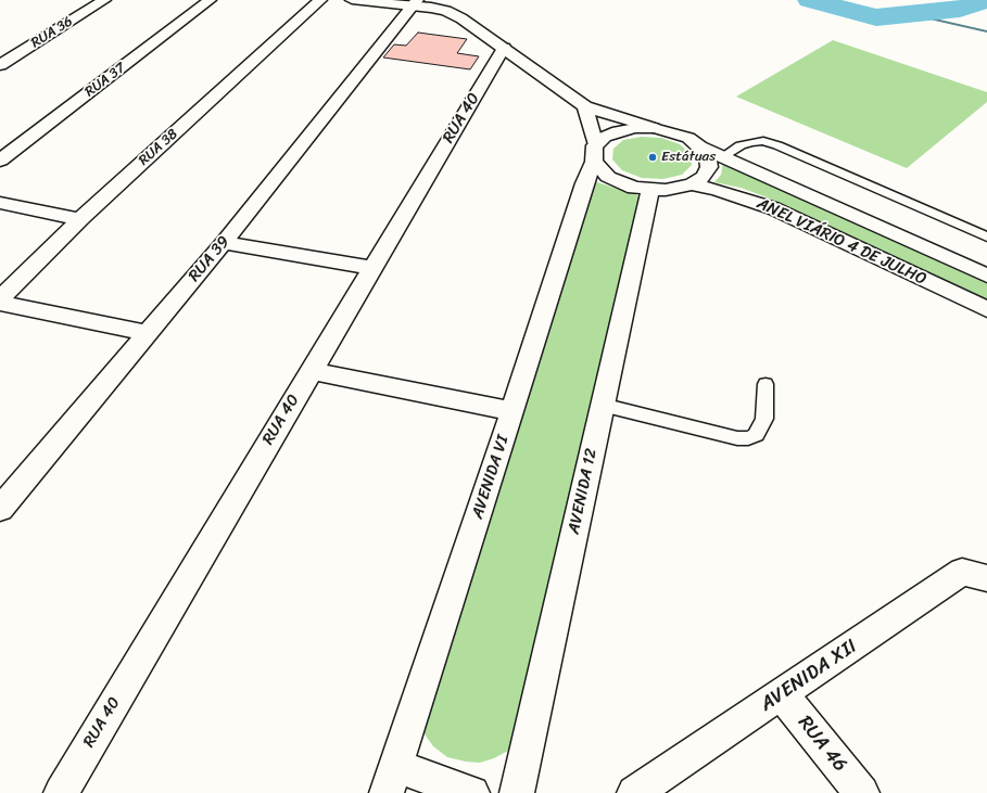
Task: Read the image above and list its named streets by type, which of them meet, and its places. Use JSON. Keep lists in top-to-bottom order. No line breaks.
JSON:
{"streets":{"street":["RUA 36","RUA 37","RUA 40","RUA 38","ANEL VIÁRIO 4 DE JULHO","RUA 39","AVENIDA VI","AVENIDA 12","AVENIDA XII","RUA 46"]},"crossings":[["ANEL VIÁRIO 4 DE JULHO","AVENIDA VI"],["ANEL VIÁRIO 4 DE JULHO","AVENIDA 12"],["AVENIDA XII","RUA 46"]],"places":["Estátuas"]}
